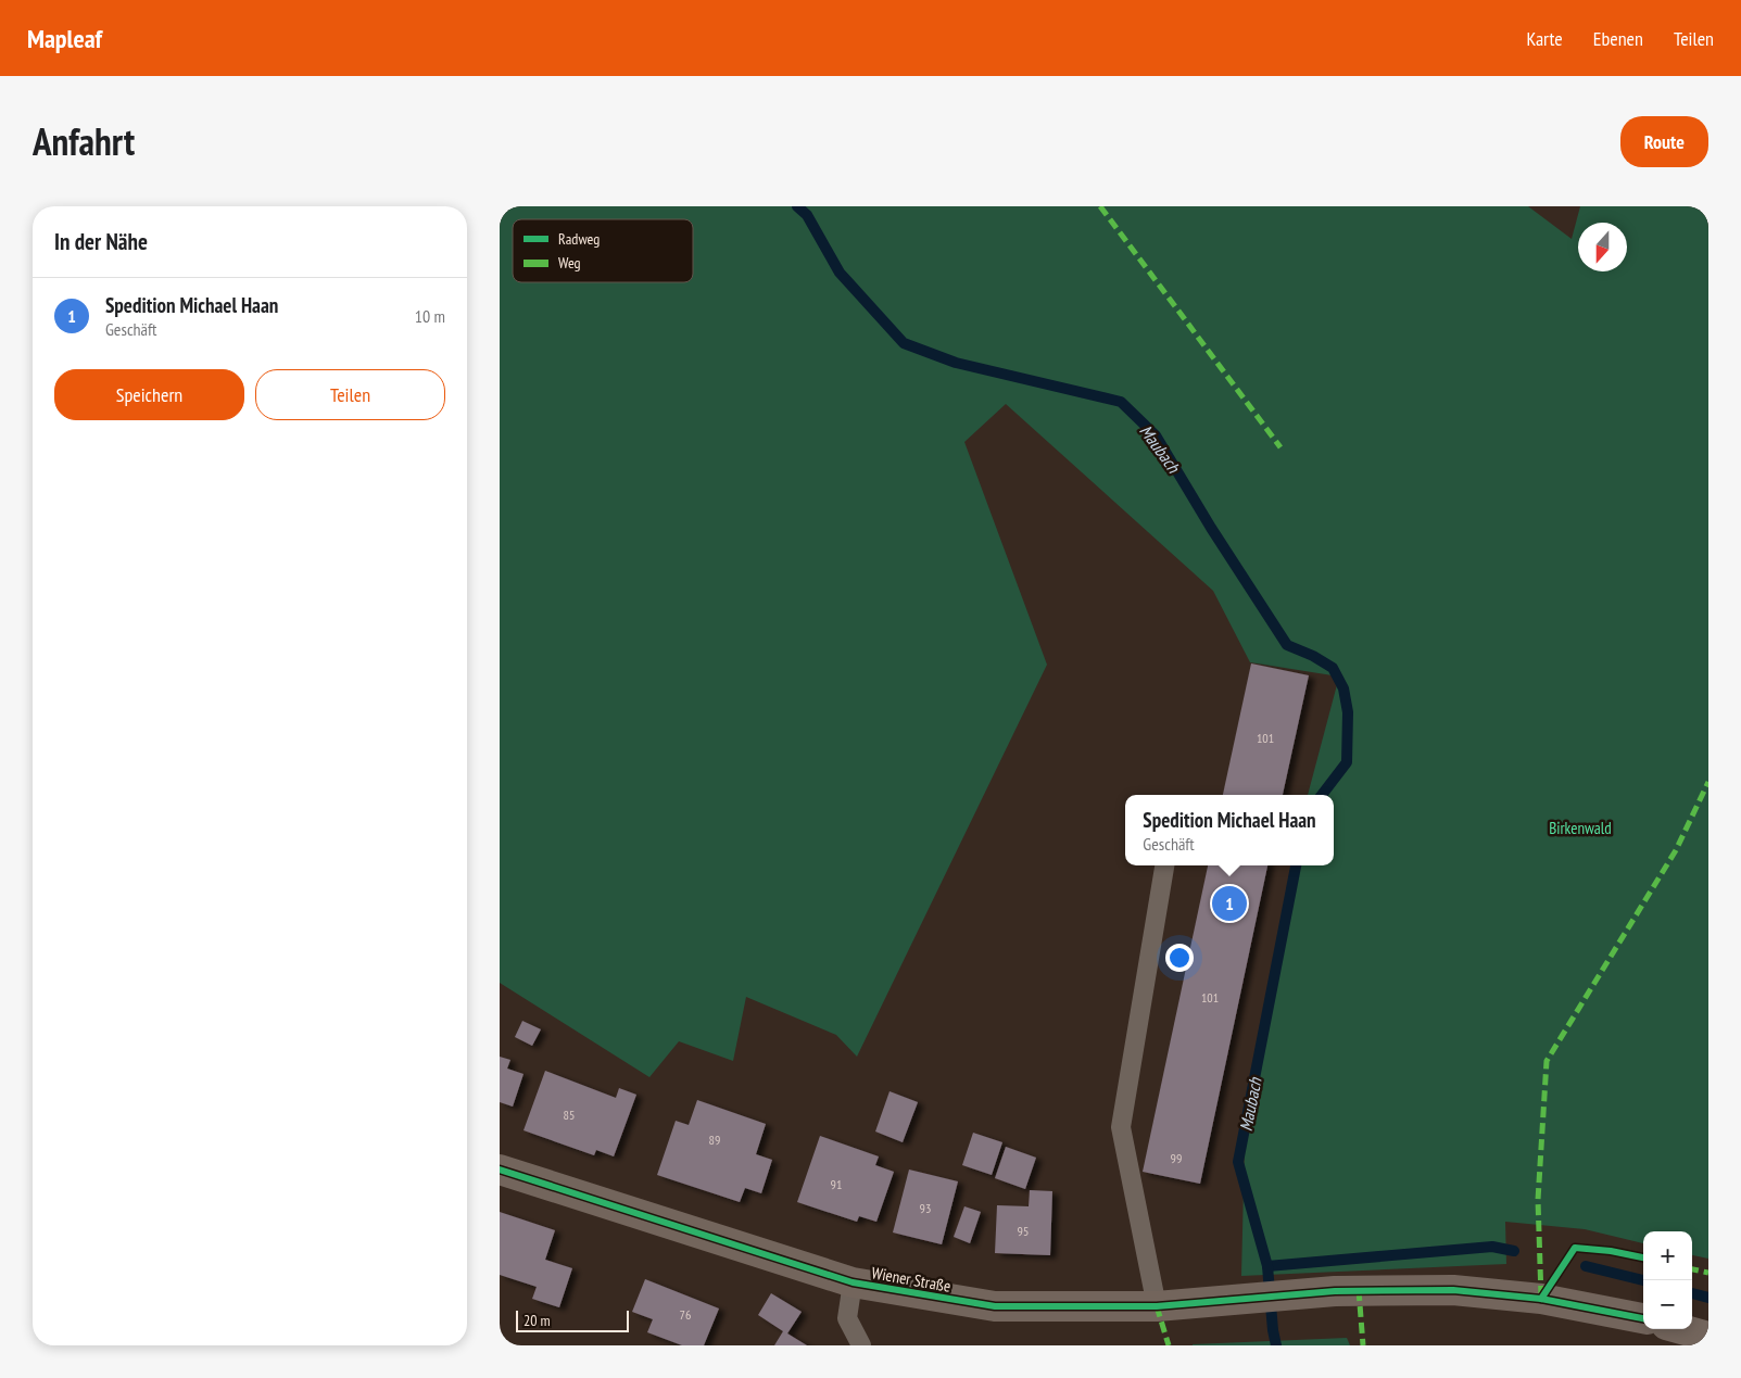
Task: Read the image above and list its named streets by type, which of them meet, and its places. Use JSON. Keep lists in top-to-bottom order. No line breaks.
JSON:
{"streets":{"street":["Wiener Straße"]},"water":["Maubach"],"parks":["Birkenwald"],"house_numbers":["101","101","85","89","99","91","93","95","76"],"legend":["Radweg","Weg"],"scale_bar":"20 m","north":"bottom","page":{"header":"Mapleaf","nav":["Karte","Ebenen","Teilen"],"title":"Anfahrt","buttons":["Route",["Speichern","Teilen"]],"heading":"In der Nähe","list":[{"mark":"1","name":"Spedition Michael Haan","note":"Geschäft","value":"10 m"}],"popup":["Spedition Michael Haan","Geschäft"],"pins":"1","map_buttons":["+","−"],"scale":"20 m"}}
